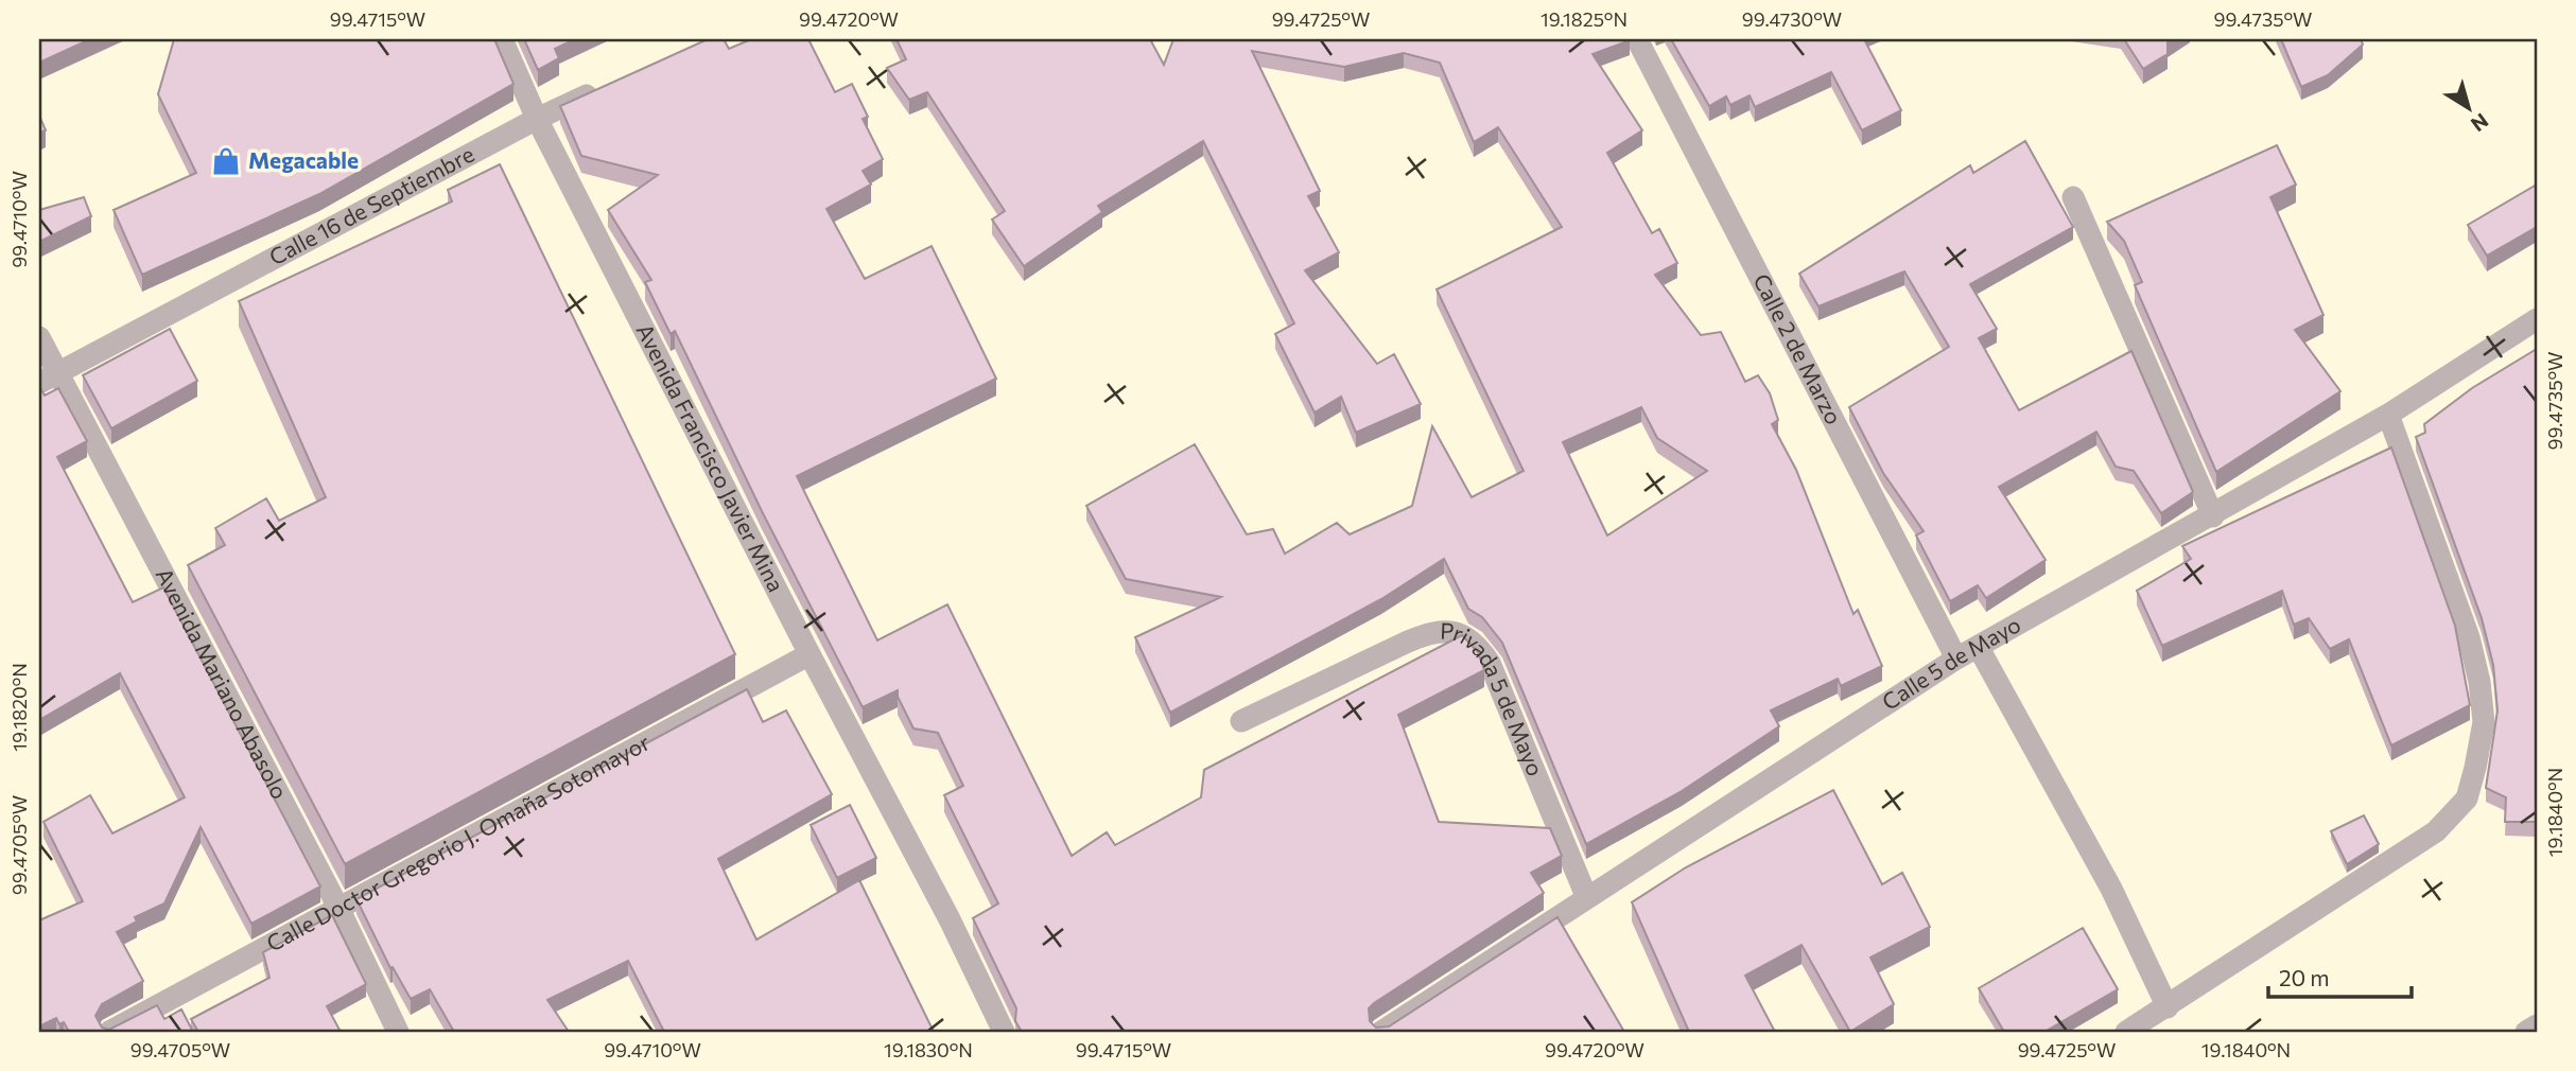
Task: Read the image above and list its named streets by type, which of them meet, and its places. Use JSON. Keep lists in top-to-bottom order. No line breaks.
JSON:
{"streets":{"street":["Calle 16 de Septiembre","Calle 2 de Marzo","Avenida Francisco Javier Mina","Calle 5 de Mayo","Avenida Mariano Abasolo","Privada 5 de Mayo","Calle Doctor Gregorio J. Omaña Sotomayor"]},"crossings":[["Calle 16 de Septiembre","Avenida Francisco Javier Mina"],["Calle 16 de Septiembre","Avenida Mariano Abasolo"],["Calle 2 de Marzo","Calle 5 de Mayo"],["Avenida Francisco Javier Mina","Calle Doctor Gregorio J. Omaña Sotomayor"],["Calle 5 de Mayo","Privada 5 de Mayo"],["Avenida Mariano Abasolo","Calle Doctor Gregorio J. Omaña Sotomayor"]],"places":{"shop":["Megacable"]},"scale_bar":"20 m","north":"bottom right","coordinates":["99.4715°W","99.4720°W","99.4725°W","19.1825°N","99.4730°W","99.4735°W","99.4710°W","19.1820°N","19.1840°N","99.4705°W","19.1830°N"]}
